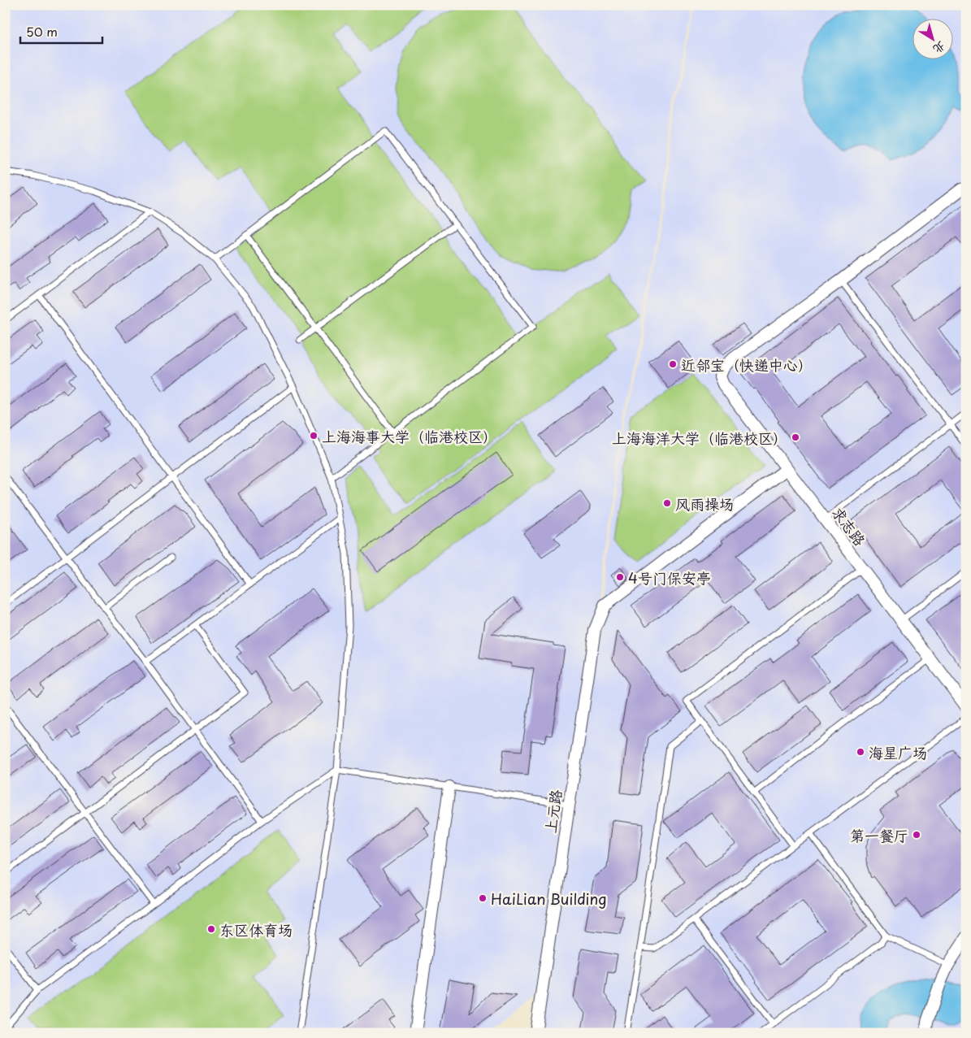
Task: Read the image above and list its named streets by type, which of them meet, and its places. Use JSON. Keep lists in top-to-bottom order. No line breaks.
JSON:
{"streets":{"street":["求志路","上元路"]},"crossings":[["求志路","上元路"]],"places":["近邻宝（快递中心）","上海海事大学（临港校区）","上海海洋大学（临港校区）","风雨操场","4号门保安亭","海星广场","第一餐厅","HaiLian Building","东区体育场"],"scale_bar":"50 m","north":"bottom right"}
